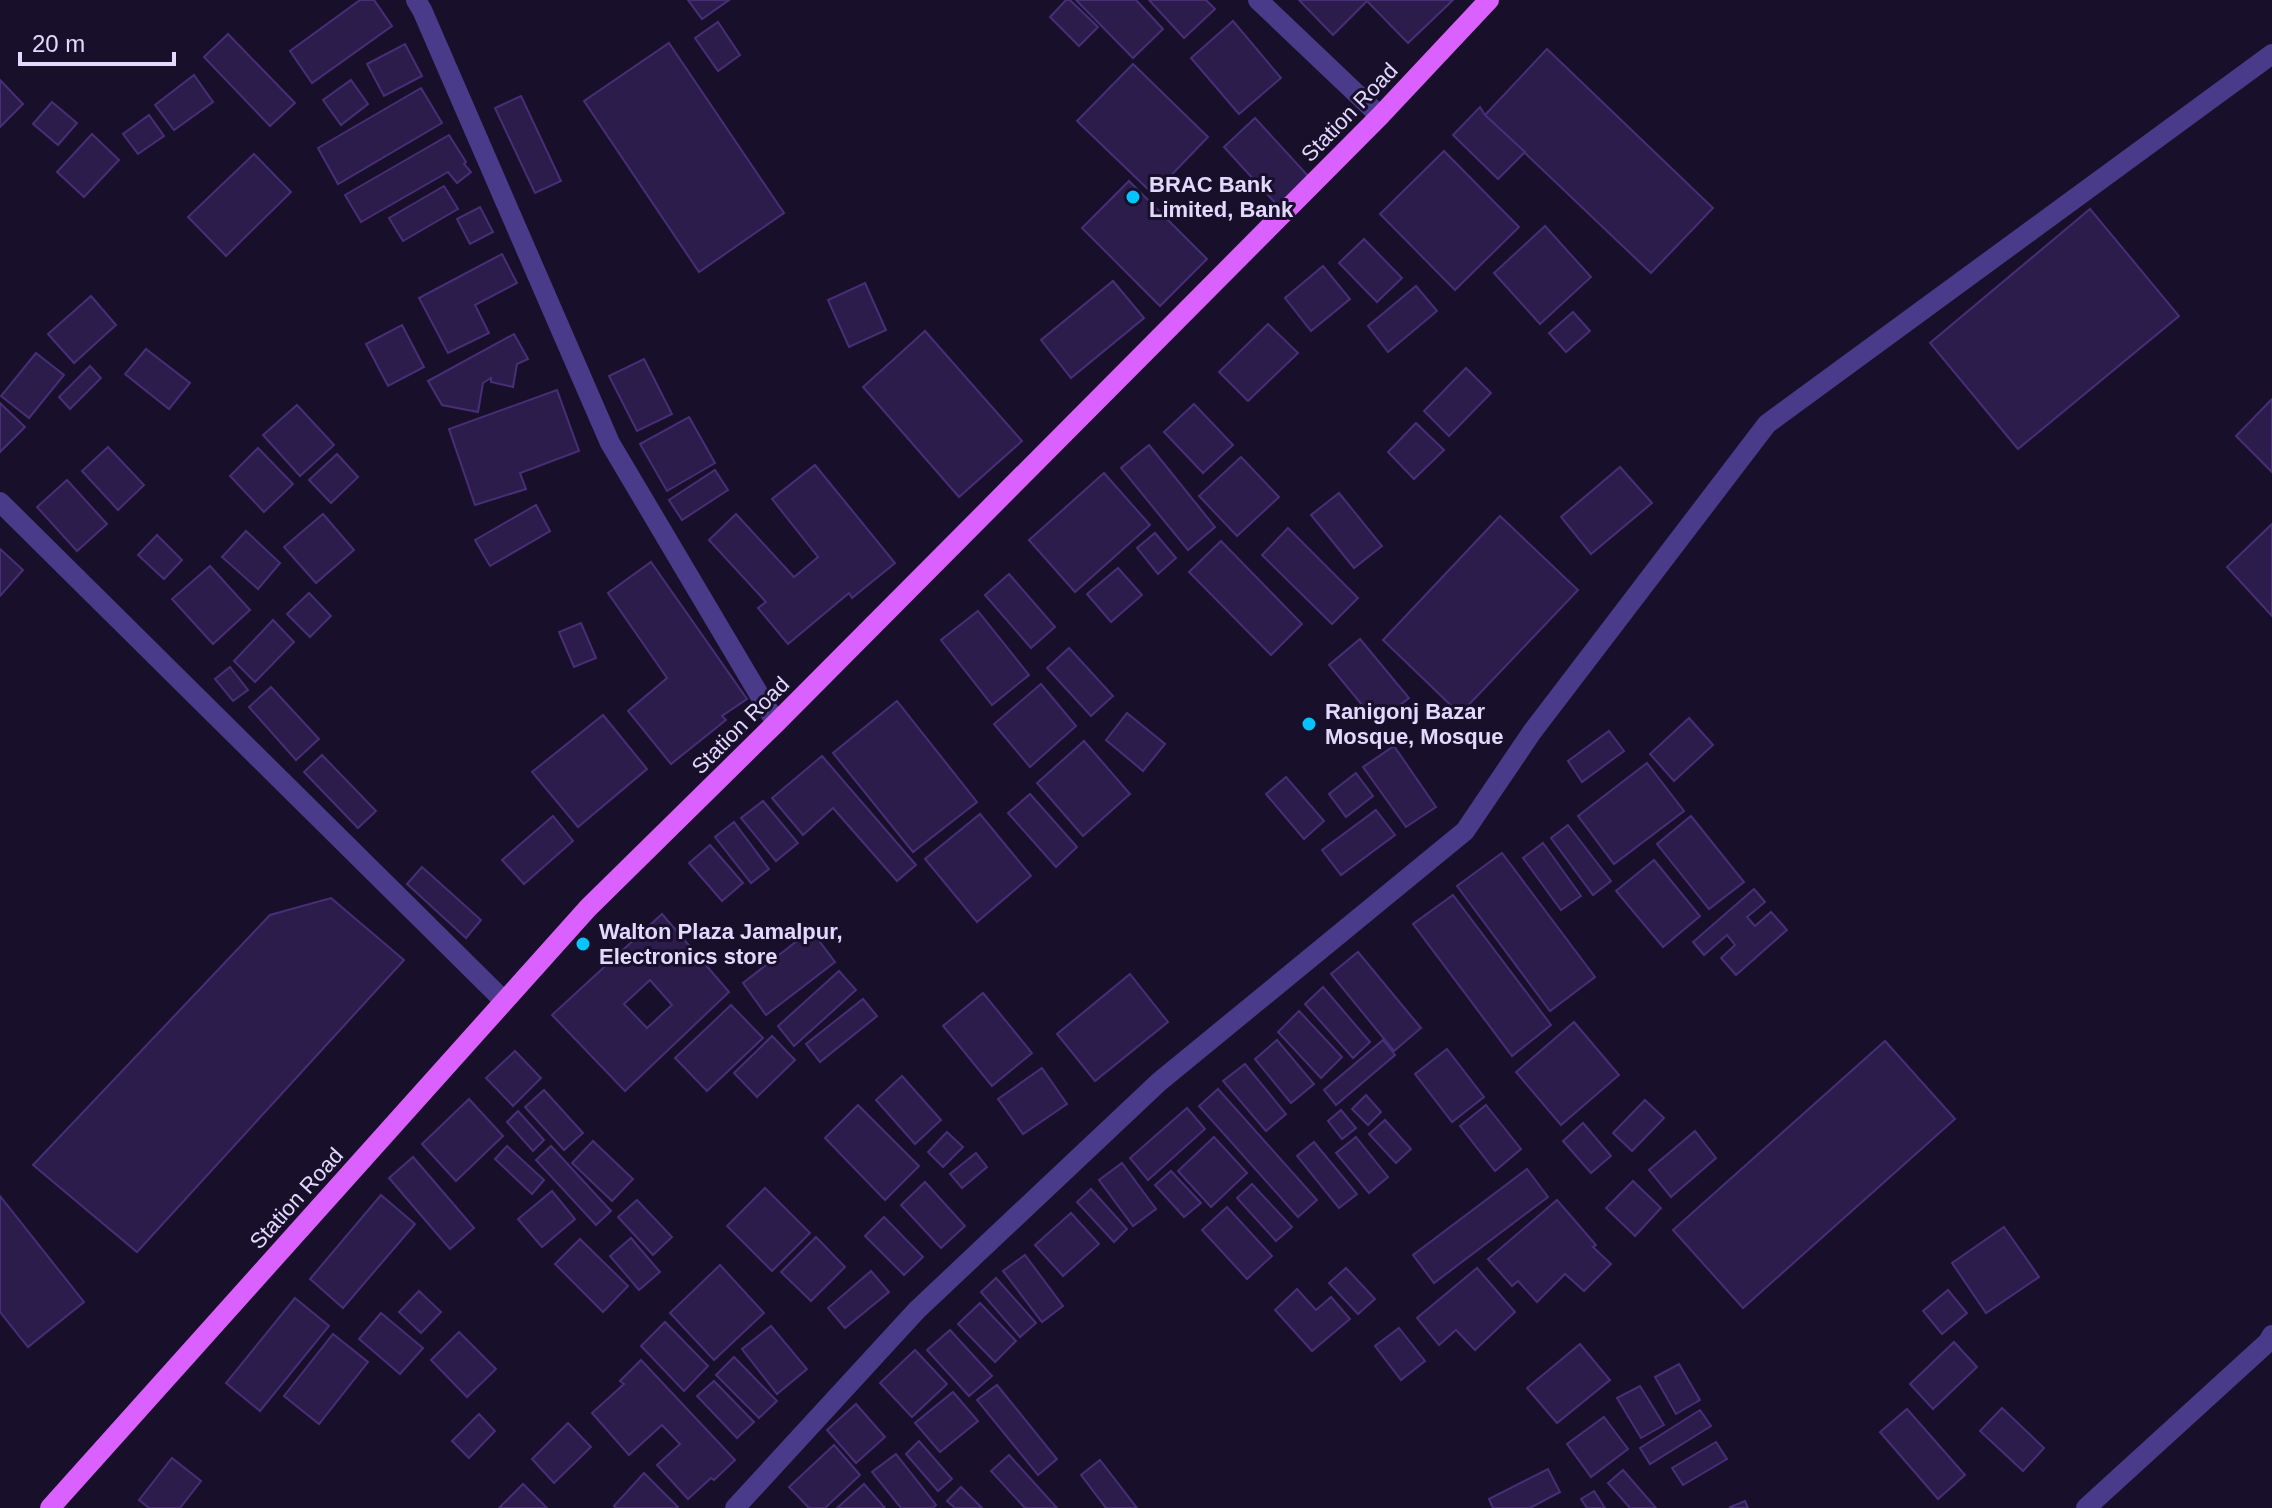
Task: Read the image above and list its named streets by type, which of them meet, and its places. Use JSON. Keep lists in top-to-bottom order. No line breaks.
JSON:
{"streets":{"main road":["Station Road"]},"places":["BRAC Bank Limited, Bank","Ranigonj Bazar Mosque, Mosque","Walton Plaza Jamalpur, Electronics store"],"scale_bar":"20 m"}
